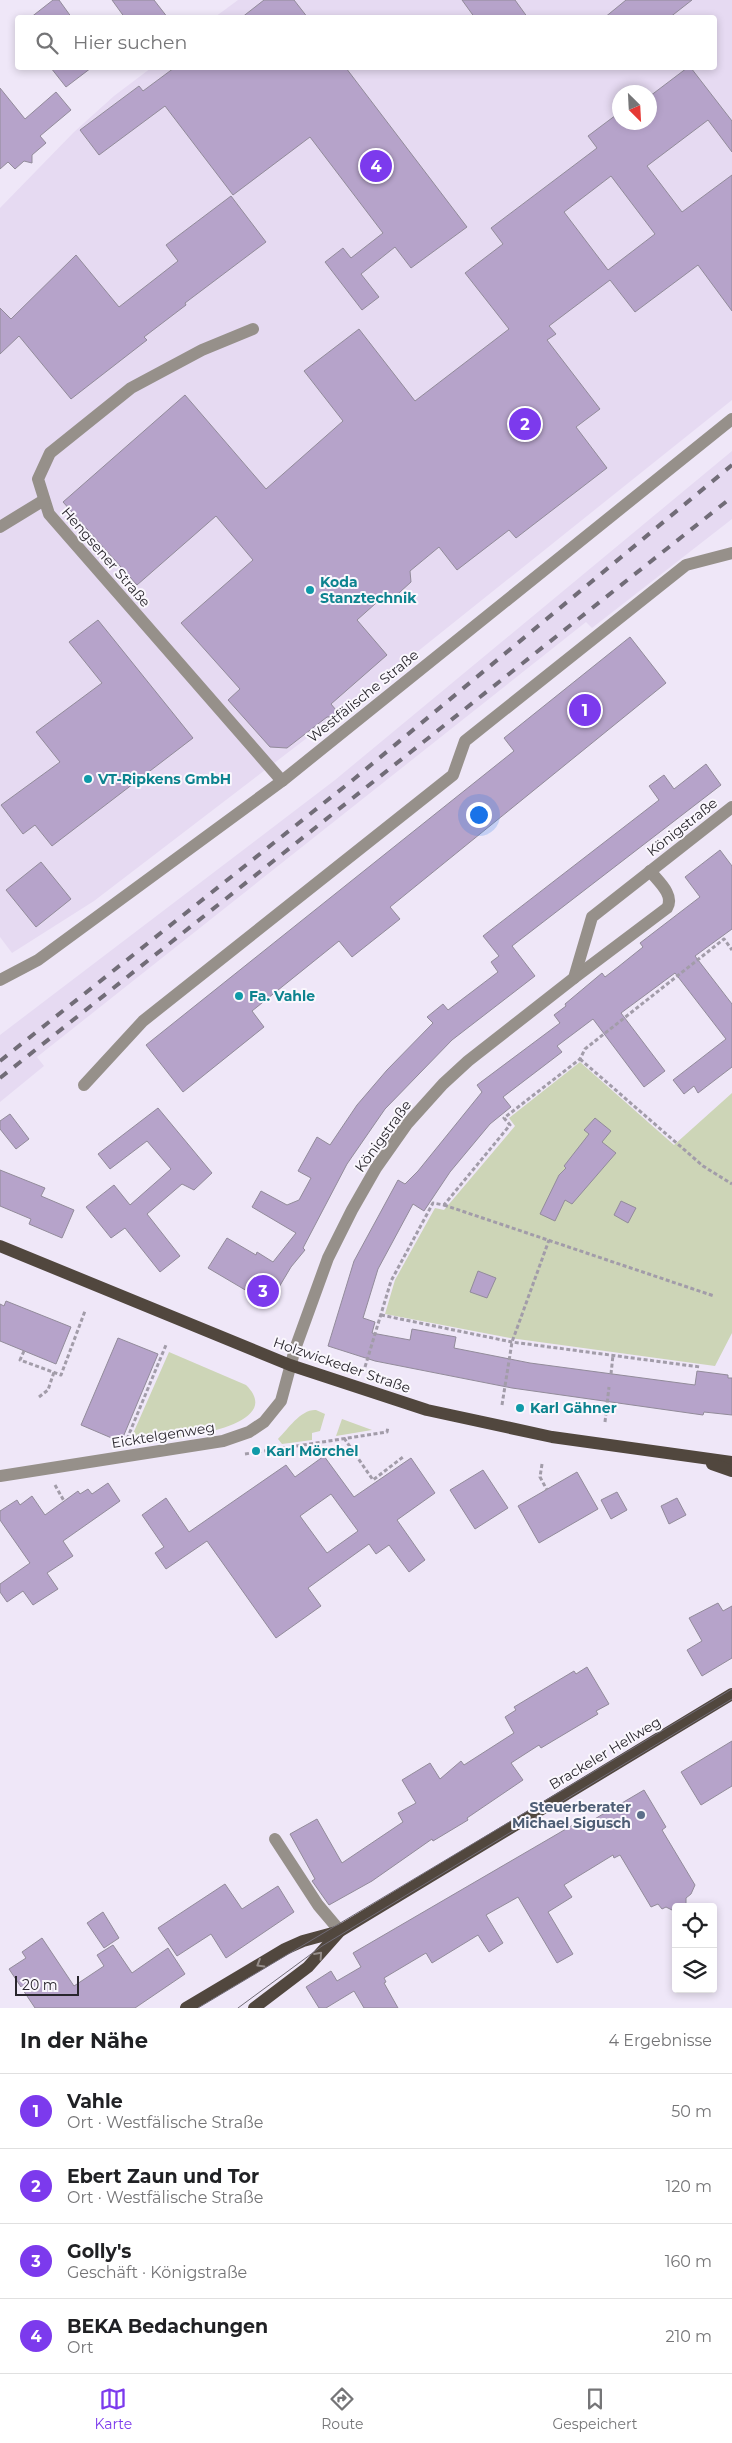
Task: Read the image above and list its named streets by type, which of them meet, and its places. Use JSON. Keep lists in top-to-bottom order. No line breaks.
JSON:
{"streets":{"main road":["Holzwickeder Straße","Brackeler Hellweg"],"street":["Hengsener Straße","Westfälische Straße","Königstraße","Eicktelgenweg"]},"crossings":[["Hengsener Straße","Westfälische Straße"],["Königstraße","Holzwickeder Straße"],["Königstraße","Eicktelgenweg"],["Holzwickeder Straße","Eicktelgenweg"]],"places":["Koda Stanztechnik","VT-Ripkens GmbH","Fa. Vahle","Karl Gähner","Karl Mörchel","Steuerberater Michael Sigusch"],"scale_bar":"20 m","north":"bottom right","page":{"search":"Hier suchen","pins":["4","2","1","3"],"scale":"20 m","heading":["In der Nähe","4 Ergebnisse"],"list":[{"mark":"1","name":"Vahle","note":"Ort · Westfälische Straße","value":"50 m"},{"mark":"2","name":"Ebert Zaun und Tor","note":"Ort · Westfälische Straße","value":"120 m"},{"mark":"3","name":"Golly's","note":"Geschäft · Königstraße","value":"160 m"},{"mark":"4","name":"BEKA Bedachungen","note":"Ort","value":"210 m"}],"nav":["Karte","Route","Gespeichert"]}}
